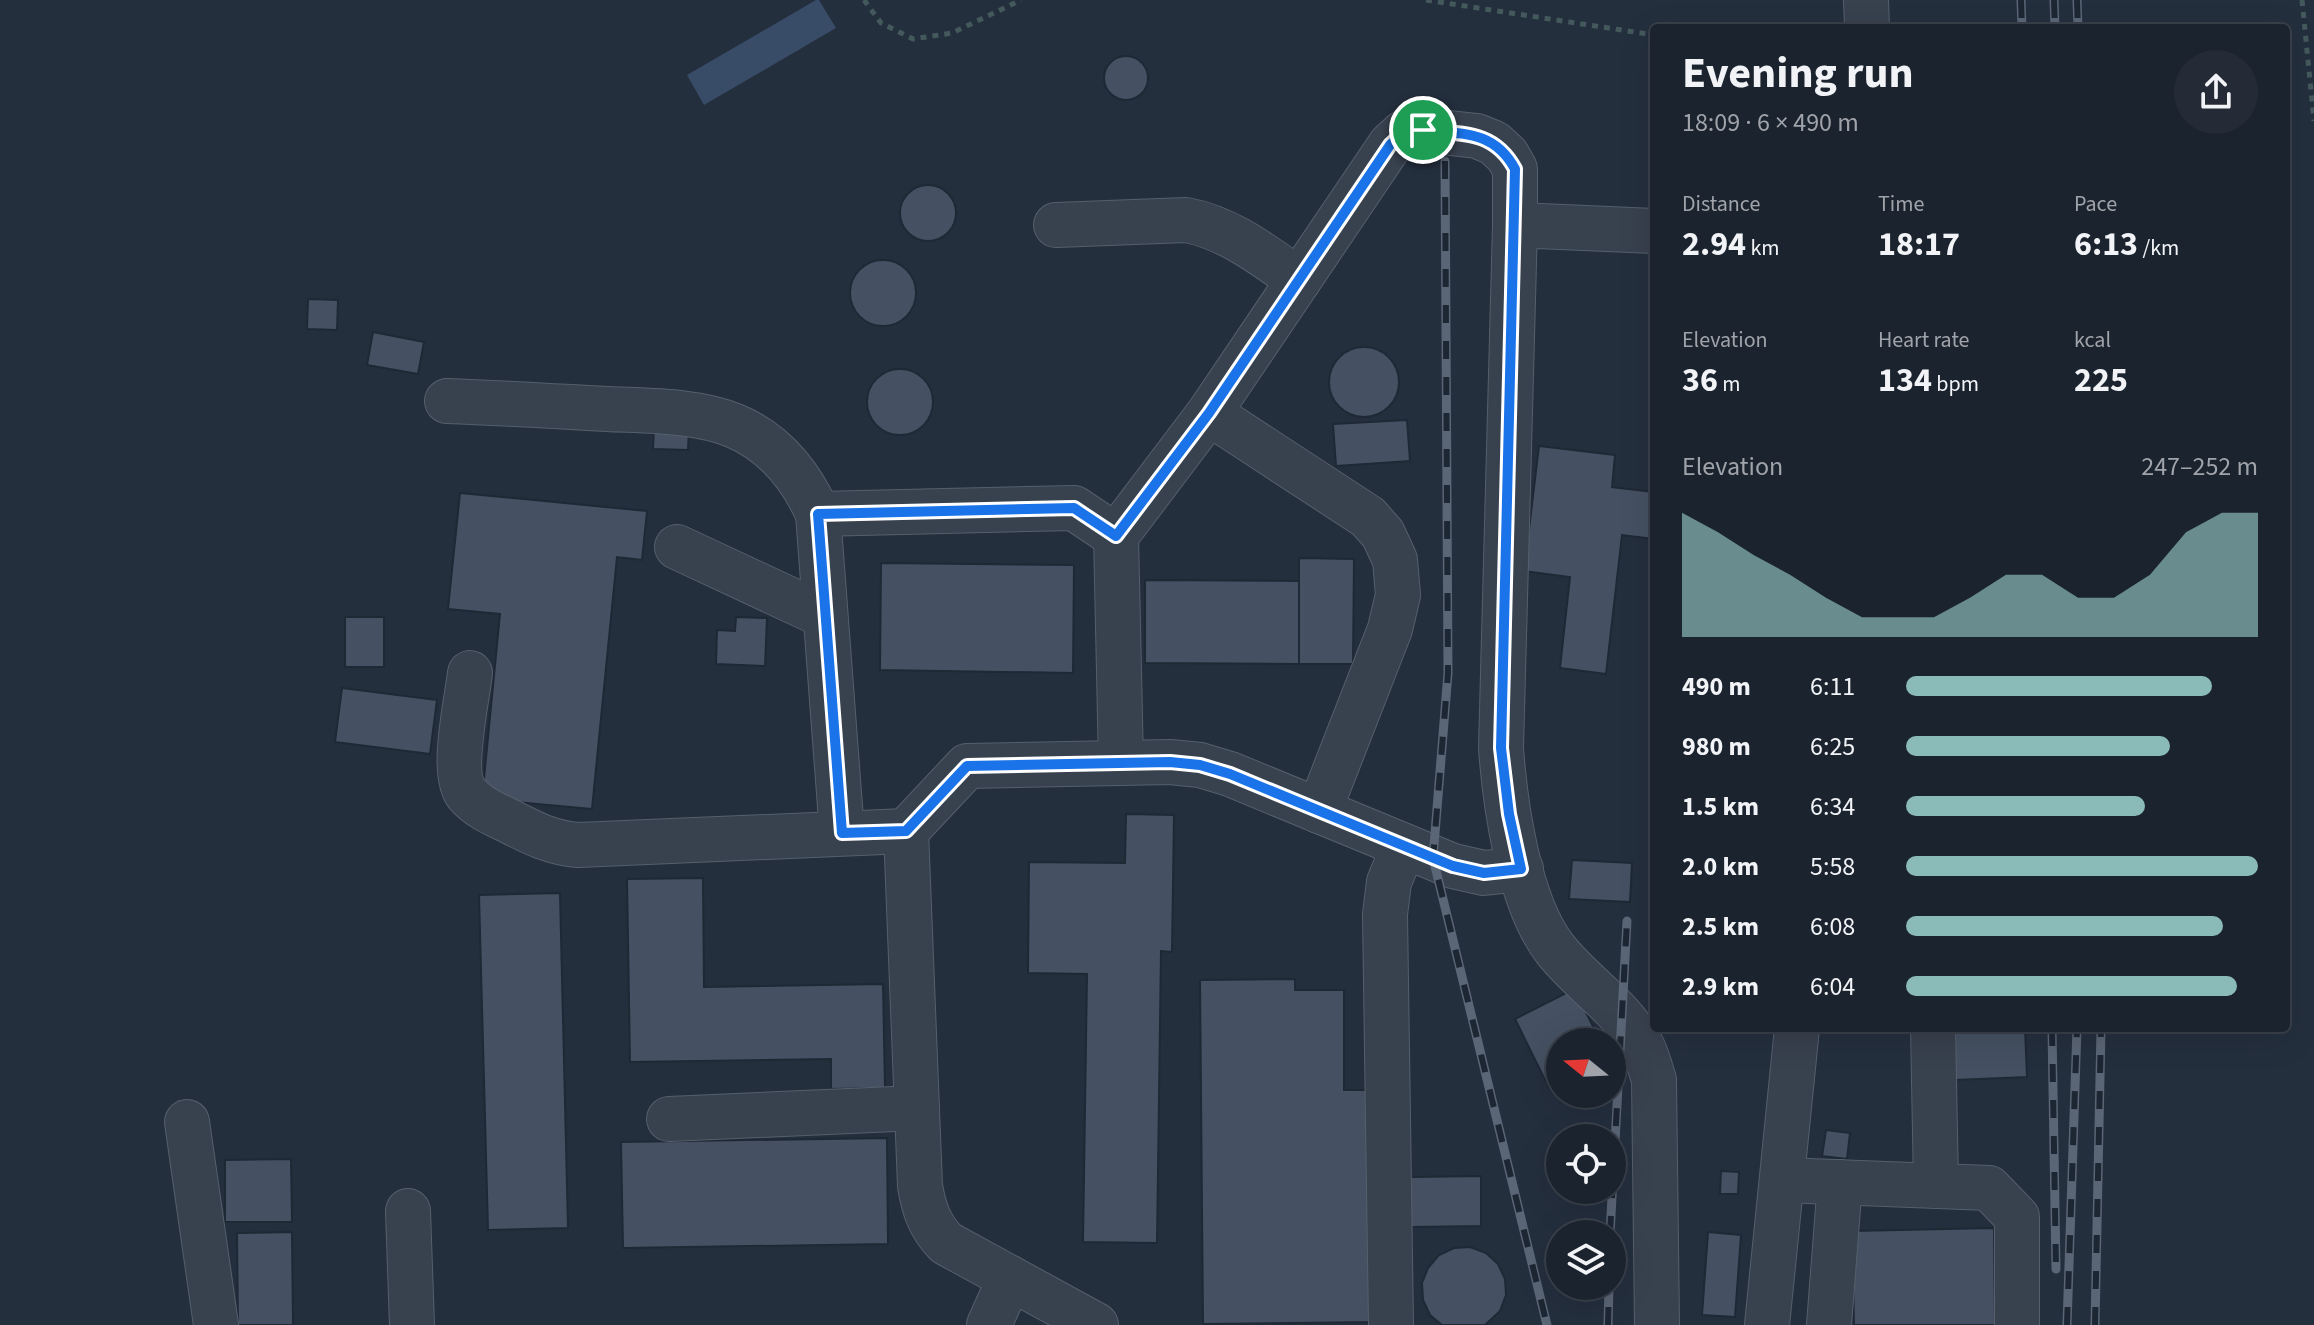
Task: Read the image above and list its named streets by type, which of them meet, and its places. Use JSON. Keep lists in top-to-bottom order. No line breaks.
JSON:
{"north":"left","page":{"heading":["Evening run","18:09 · 6 × 490 m"],"stats":[["Distance","2.94 km"],["Time","18:17"],["Pace","6:13 /km"],["Elevation","36 m"],["Heart rate","134 bpm"],["kcal","225"]],"chart":["Elevation","247–252 m"],"list":[{"name":"490 m","note":"6:11"},{"name":"980 m","note":"6:25"},{"name":"1.5 km","note":"6:34"},{"name":"2.0 km","note":"5:58"},{"name":"2.5 km","note":"6:08"},{"name":"2.9 km","note":"6:04"}]}}
